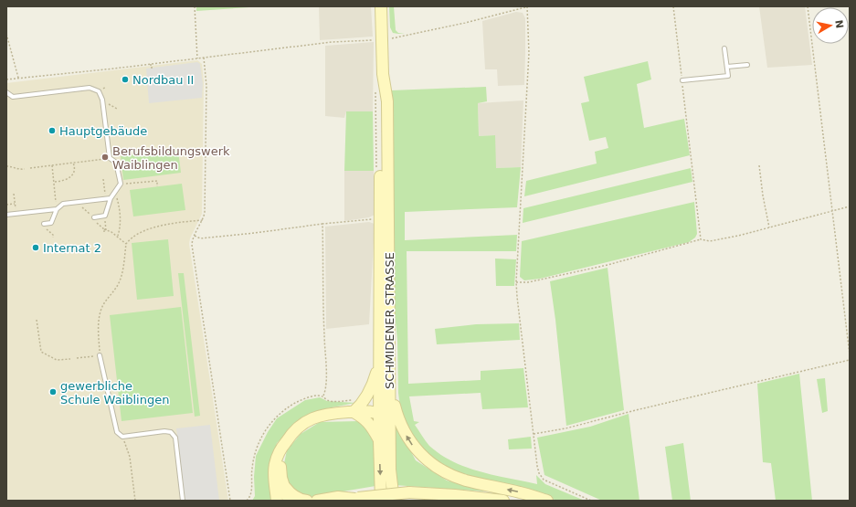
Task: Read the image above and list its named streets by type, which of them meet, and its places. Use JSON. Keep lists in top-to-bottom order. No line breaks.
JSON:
{"streets":{"main road":["SCHMIDENER STRASSE"]},"places":["Nordbau II","Hauptgebäude","Berufsbildungswerk Waiblingen","Internat 2","gewerbliche Schule Waiblingen"],"north":"right"}
